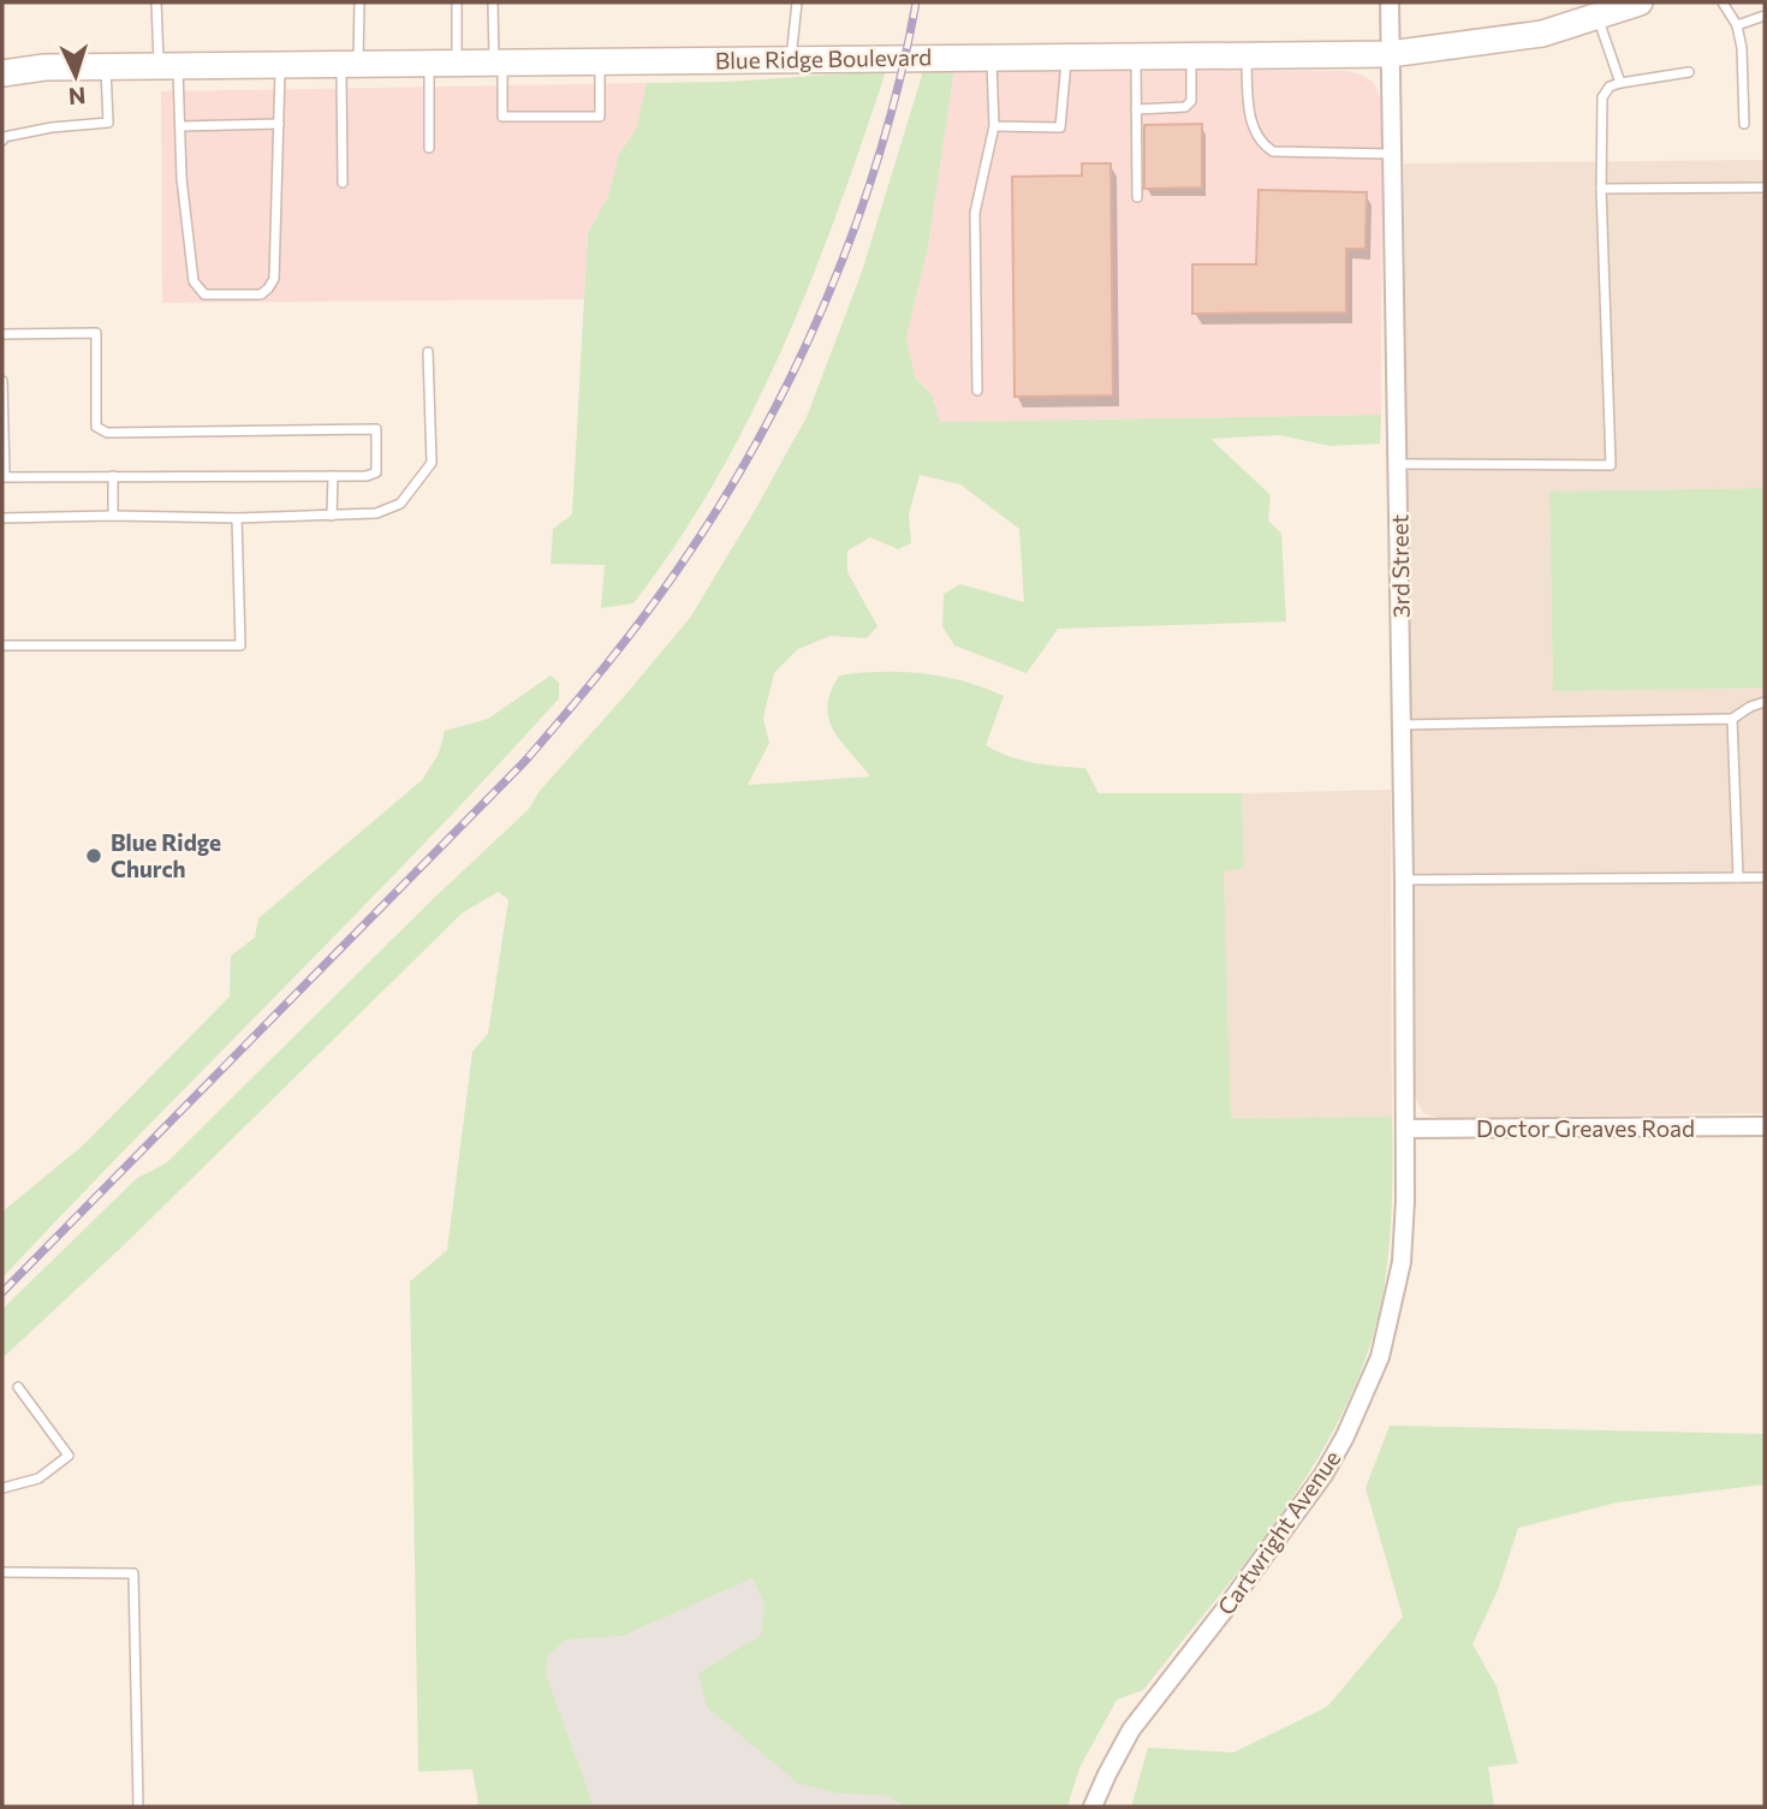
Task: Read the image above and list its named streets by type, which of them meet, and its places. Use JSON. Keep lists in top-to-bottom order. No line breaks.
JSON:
{"streets":{"main road":["Blue Ridge Boulevard"],"street":["3rd Street","Doctor Greaves Road","Cartwright Avenue"]},"crossings":[["Blue Ridge Boulevard","3rd Street"],["3rd Street","Doctor Greaves Road"],["3rd Street","Cartwright Avenue"],["Doctor Greaves Road","Cartwright Avenue"]],"places":["Blue Ridge Church"],"north":"bottom"}
